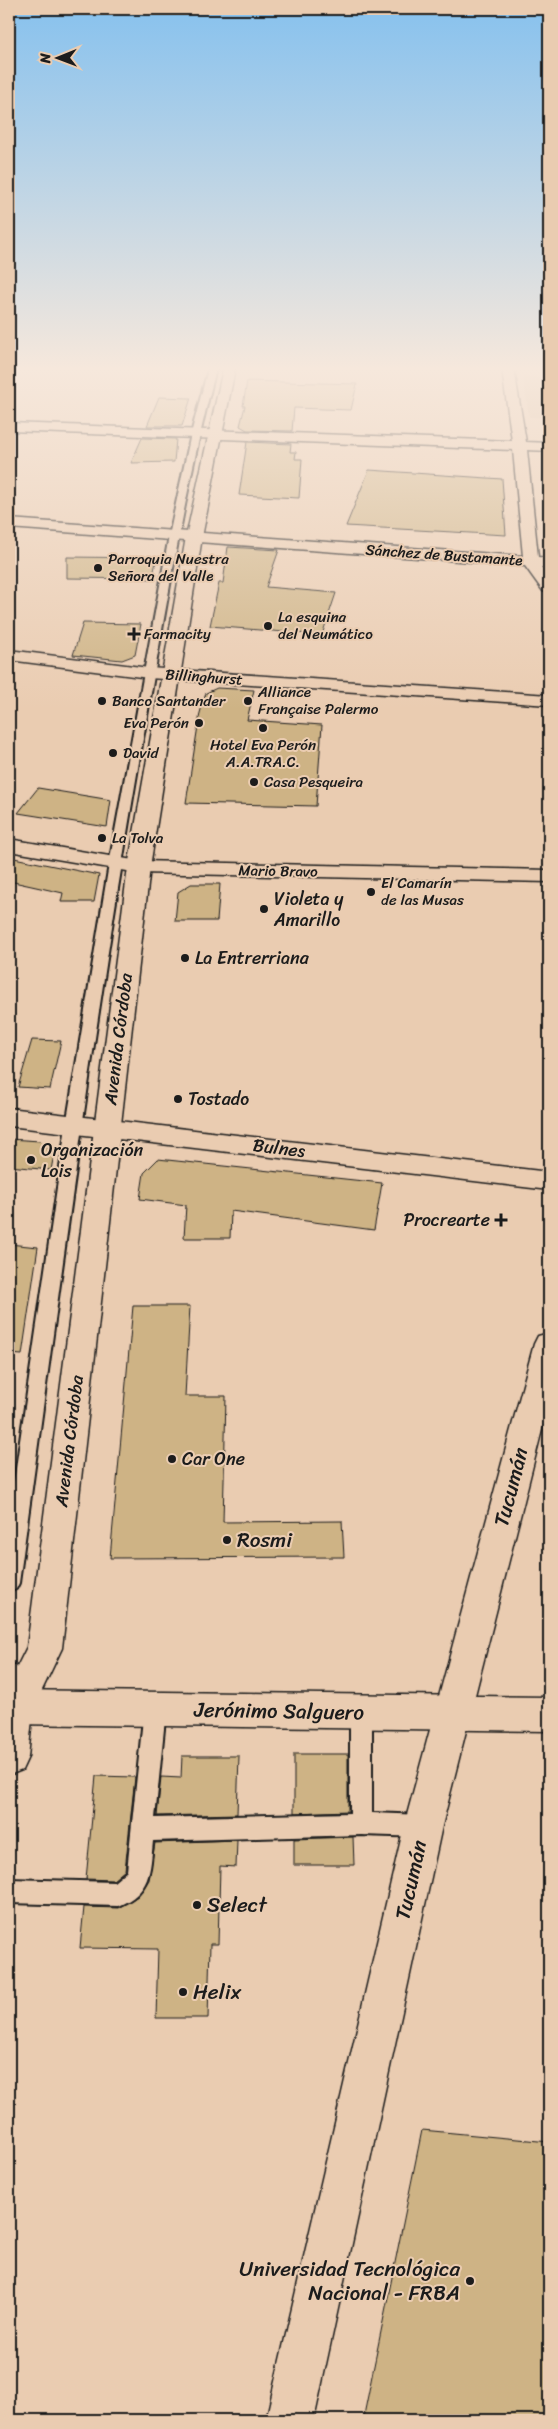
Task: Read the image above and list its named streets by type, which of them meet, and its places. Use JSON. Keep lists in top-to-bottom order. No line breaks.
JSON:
{"streets":{"street":["Sánchez de Bustamante","Billinghurst","Mario Bravo","Avenida Córdoba","Bulnes","Tucumán","Jerónimo Salguero"]},"crossings":[["Sánchez de Bustamante","Avenida Córdoba"],["Billinghurst","Avenida Córdoba"],["Mario Bravo","Avenida Córdoba"],["Avenida Córdoba","Bulnes"],["Avenida Córdoba","Jerónimo Salguero"],["Tucumán","Jerónimo Salguero"]],"places":{"other":["Parroquia Nuestra Señora del Valle","La esquina del Neumático","Banco Santander","Alliance Française Palermo","Eva Perón","Hotel Eva Perón A.A.TRA.C.","David","Casa Pesqueira","La Tolva","El Camarín de las Musas","Violeta y Amarillo","La Entrerriana","Tostado","Organización Lois","Car One","Rosmi","Select","Helix","Universidad Tecnológica Nacional - FRBA"],"health":["Farmacity","Procrearte"]},"north":"left"}
